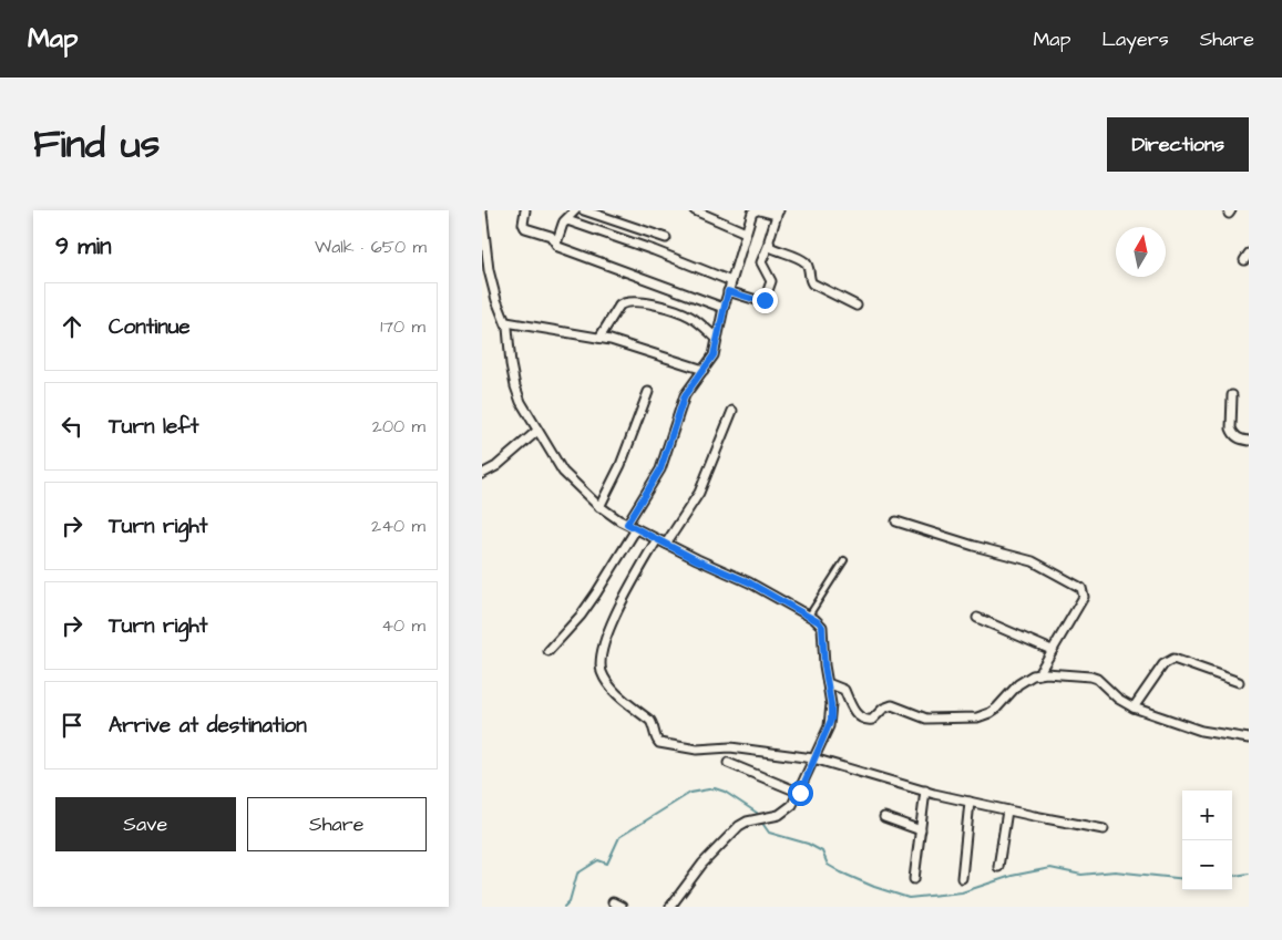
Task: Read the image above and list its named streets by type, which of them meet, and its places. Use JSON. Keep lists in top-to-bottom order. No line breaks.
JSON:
{"north":"top","page":{"header":"Map","nav":["Map","Layers","Share"],"title":"Find us","buttons":["Directions",["Save","Share"]],"heading":["9 min","Walk · 650 m"],"list":[["Continue","170 m"],["Turn left","200 m"],["Turn right","240 m"],["Turn right","40 m"],"Arrive at destination"],"map_buttons":["+","−"]}}
